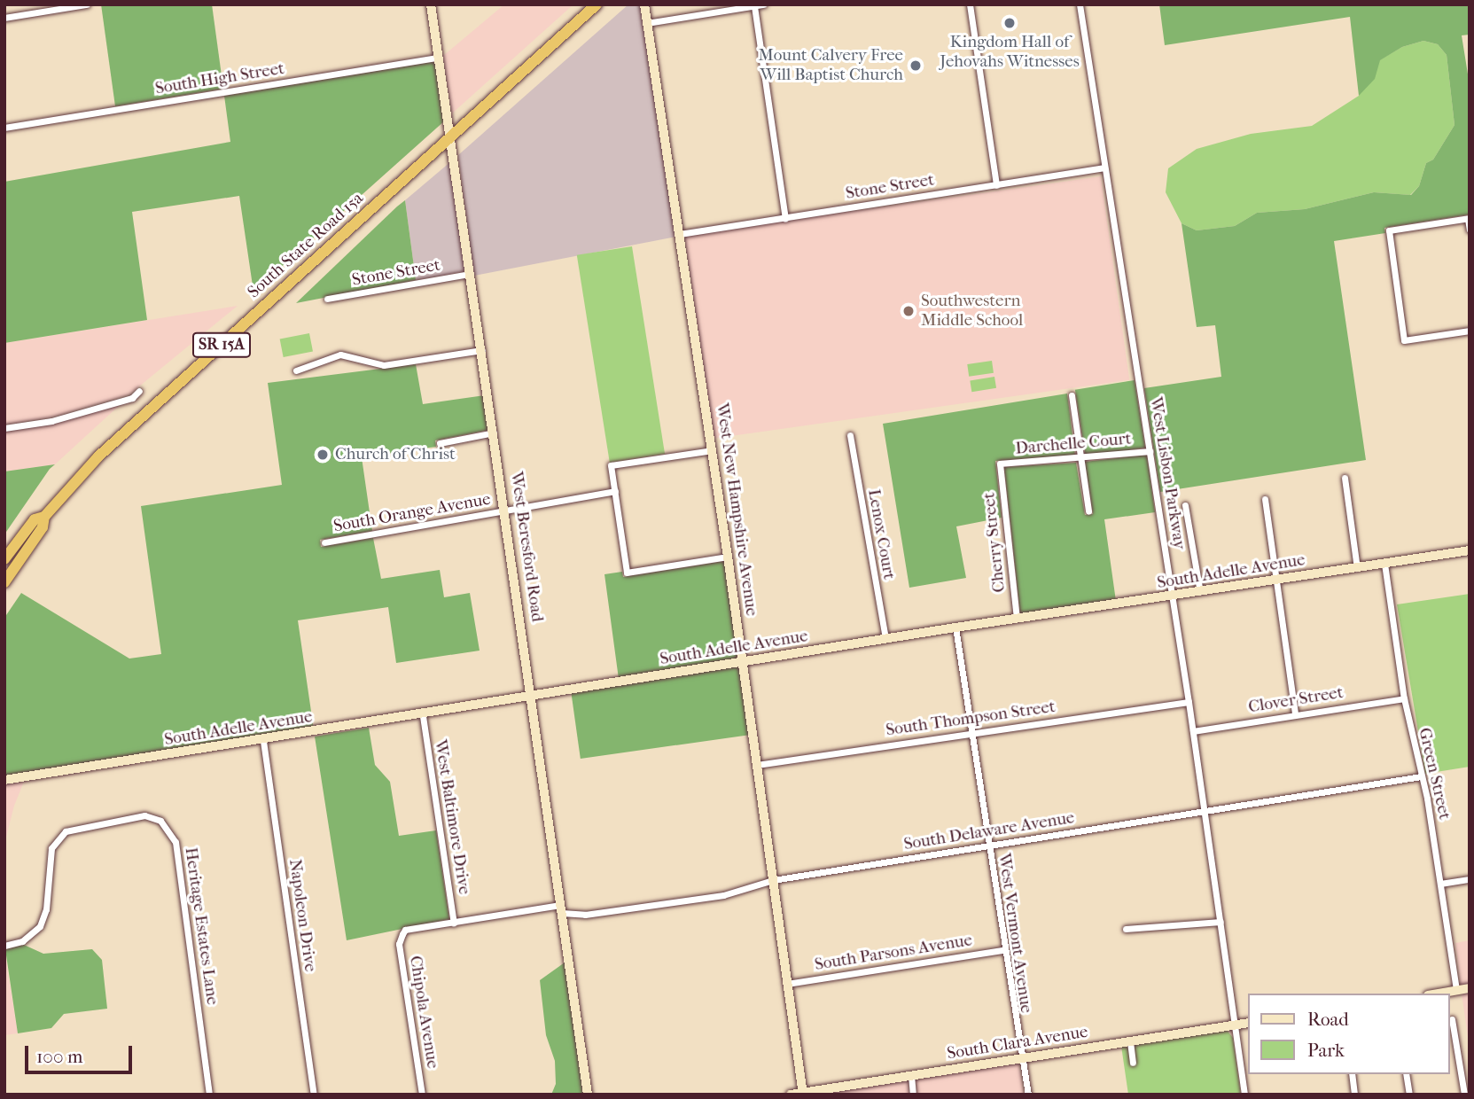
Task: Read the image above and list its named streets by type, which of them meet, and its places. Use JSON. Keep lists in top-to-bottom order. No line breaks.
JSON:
{"streets":{"highway":["South State Road 15a","SR 15A"],"street":["South High Street","Stone Street","Darchelle Court","West Lisbon Parkway","West New Hampshire Avenue","South Orange Avenue","Lenox Court","Cherry Street","West Beresford Road","South Adelle Avenue","Clover Street","South Thompson Street","Green Street","West Baltimore Drive","South Delaware Avenue","Napoleon Drive","Heritage Estates Lane","West Vermont Avenue","South Parsons Avenue","Chipola Avenue","South Clara Avenue"]},"crossings":[["South High Street","West Beresford Road"],["Stone Street","West Lisbon Parkway"],["Stone Street","West New Hampshire Avenue"],["Stone Street","West Beresford Road"],["South State Road 15a","West Beresford Road"],["Darchelle Court","West Lisbon Parkway"],["Darchelle Court","Cherry Street"],["West Lisbon Parkway","South Adelle Avenue"],["West Lisbon Parkway","Clover Street"],["West Lisbon Parkway","South Thompson Street"],["West Lisbon Parkway","South Delaware Avenue"],["West Lisbon Parkway","South Clara Avenue"],["West New Hampshire Avenue","South Adelle Avenue"],["West New Hampshire Avenue","South Thompson Street"],["West New Hampshire Avenue","South Delaware Avenue"],["West New Hampshire Avenue","South Parsons Avenue"],["West New Hampshire Avenue","South Clara Avenue"],["South Orange Avenue","West Beresford Road"],["Lenox Court","South Adelle Avenue"],["Cherry Street","South Adelle Avenue"],["West Beresford Road","South Adelle Avenue"],["West Beresford Road","South Delaware Avenue"],["South Adelle Avenue","Green Street"],["South Adelle Avenue","West Baltimore Drive"],["South Adelle Avenue","Napoleon Drive"],["South Adelle Avenue","West Vermont Avenue"],["Clover Street","Green Street"],["South Thompson Street","West Vermont Avenue"],["Green Street","South Delaware Avenue"],["West Baltimore Drive","South Delaware Avenue"],["South Delaware Avenue","West Vermont Avenue"],["South Delaware Avenue","Chipola Avenue"],["West Vermont Avenue","South Parsons Avenue"],["West Vermont Avenue","South Clara Avenue"]],"places":["Kingdom Hall of Jehovahs Witnesses","Mount Calvery Free Will Baptist Church","Southwestern Middle School","Church of Christ"],"legend":["Road","Park"],"scale_bar":"100 m"}
